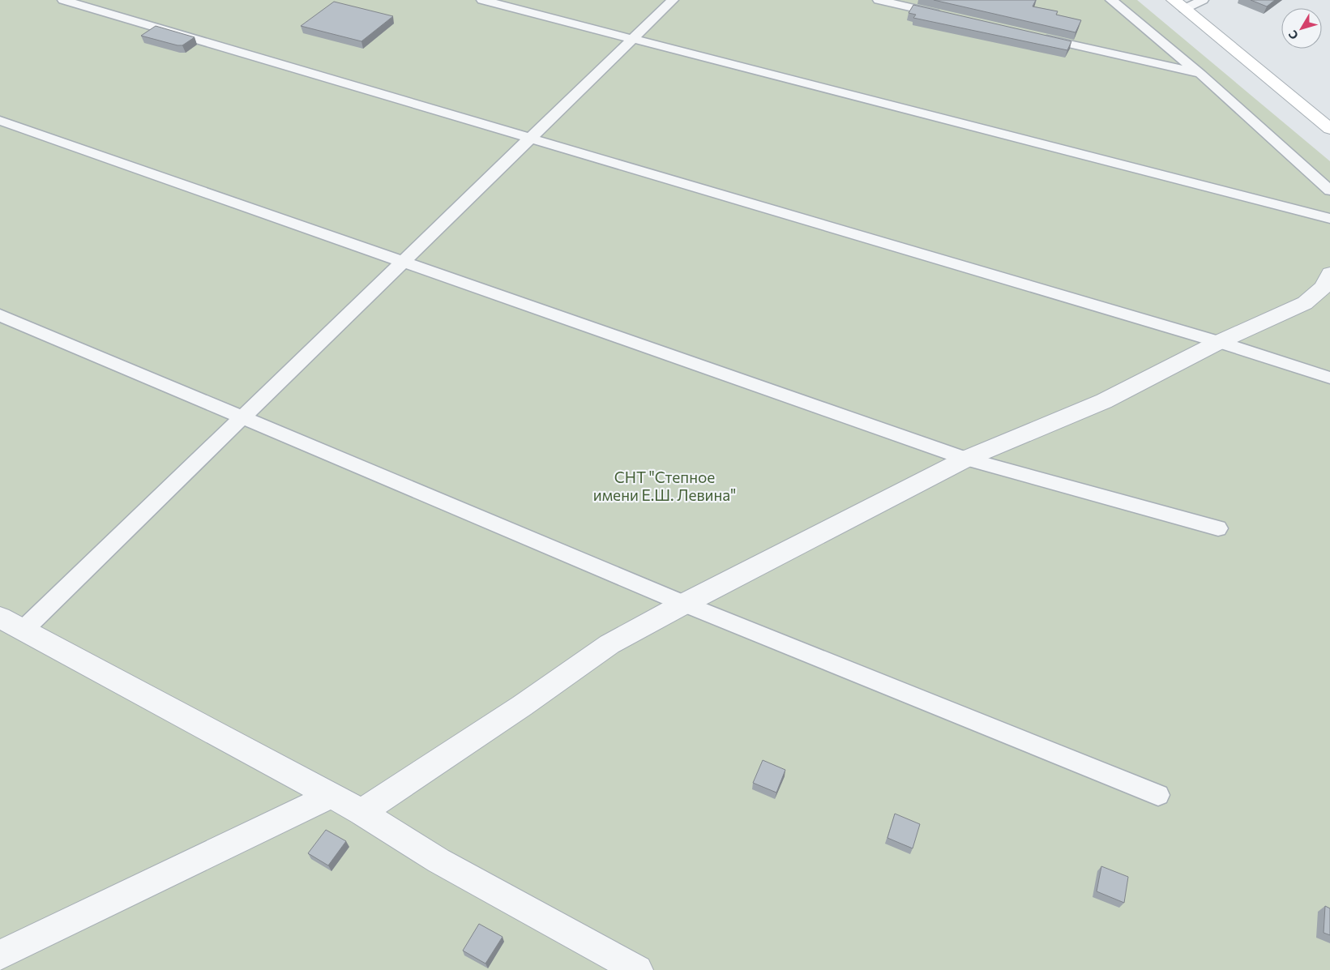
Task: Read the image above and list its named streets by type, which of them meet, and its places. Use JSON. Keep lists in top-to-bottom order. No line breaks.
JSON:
{"parks":["СНТ \"Степное имени Е.Ш. Левина\""],"north":"bottom left"}
